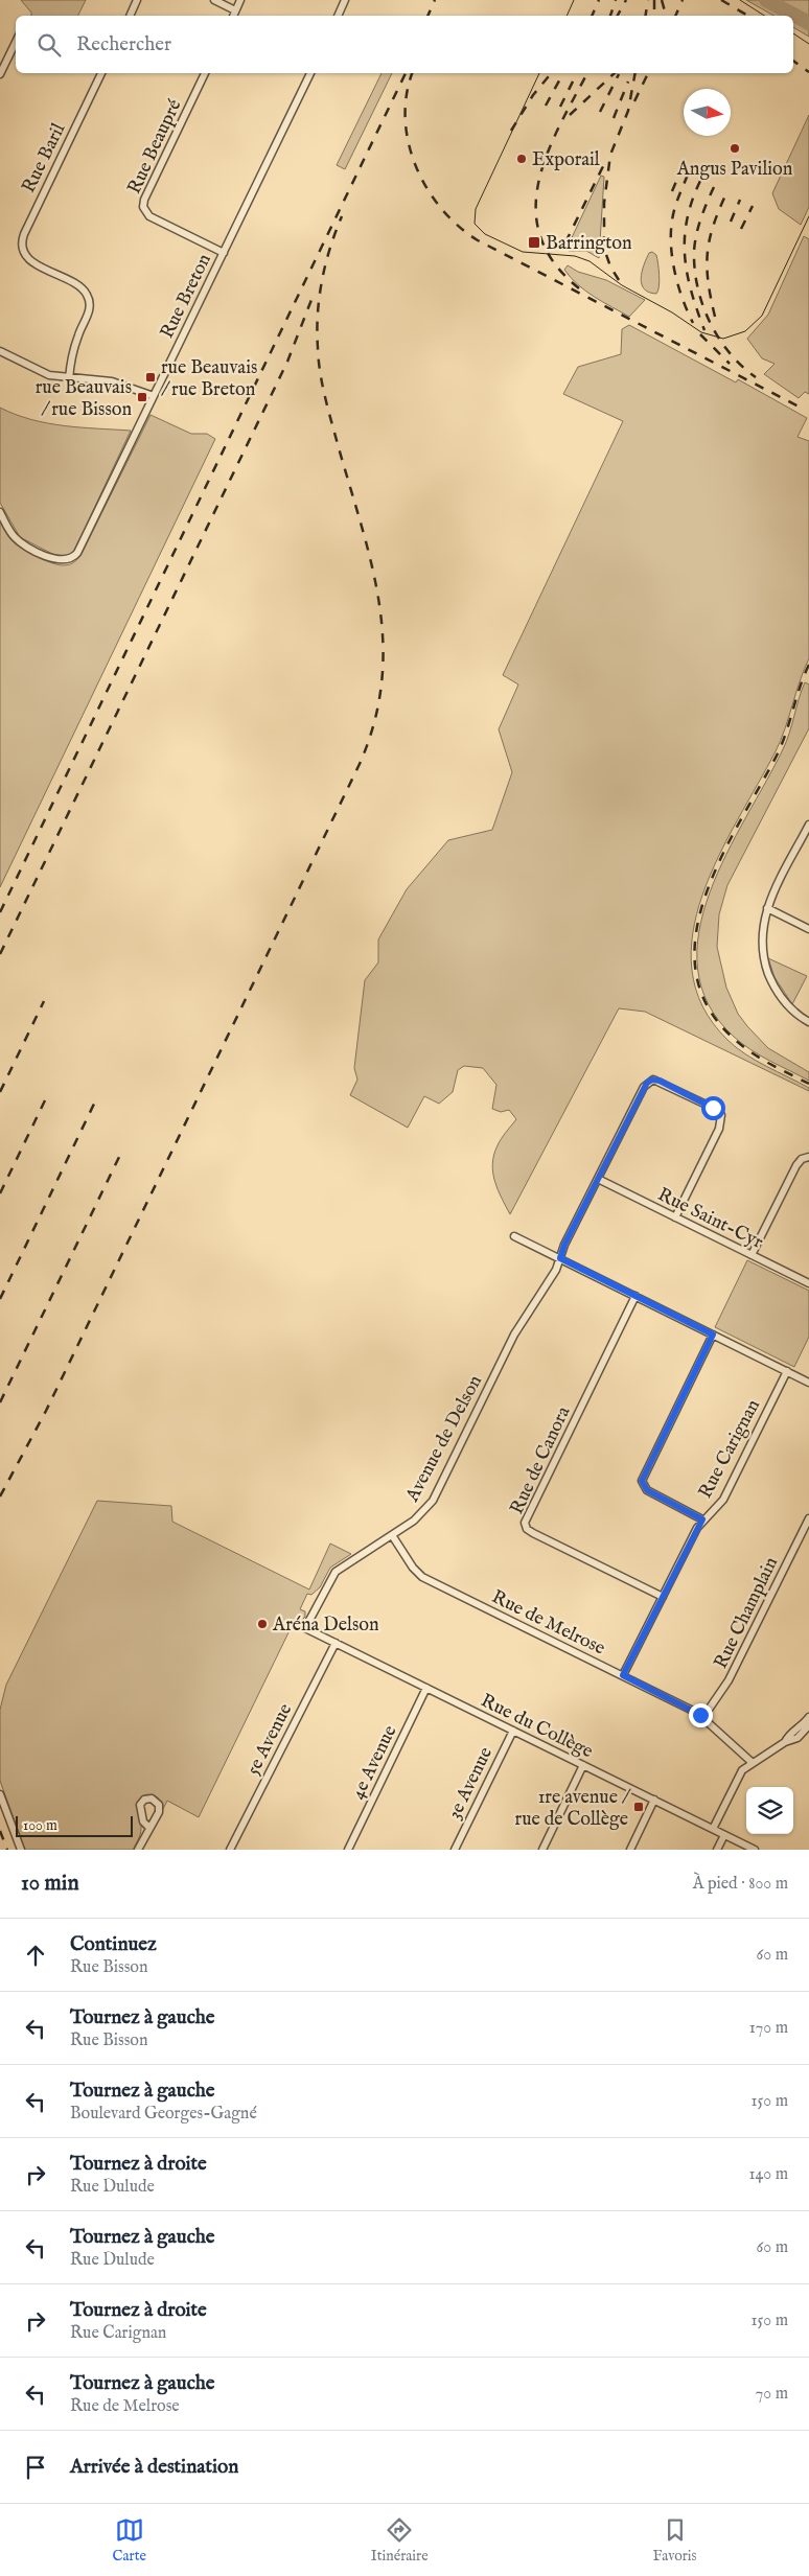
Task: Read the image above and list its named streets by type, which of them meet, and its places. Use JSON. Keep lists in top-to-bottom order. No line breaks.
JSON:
{"streets":{"street":["Rue Beaupré","Rue Baril","Rue Breton","Rue Saint-Cyr","Avenue de Delson","Rue Carignan","Rue de Canora","Rue Champlain","Rue de Melrose","Rue du Collège","5e Avenue","4e Avenue","3e Avenue"]},"crossings":[["Rue Beaupré","Rue Breton"],["Rue Saint-Cyr","Avenue de Delson"],["Avenue de Delson","Rue de Melrose"],["Avenue de Delson","Rue du Collège"],["Rue Carignan","Rue de Canora"],["Rue Carignan","Rue de Melrose"],["Rue Champlain","Rue de Melrose"],["Rue du Collège","5e Avenue"],["Rue du Collège","4e Avenue"],["Rue du Collège","3e Avenue"]],"places":{"other":["Angus Pavilion","Exporail","Aréna Delson"],"transit":["Barrington","rue Beauvais / rue Breton","rue Beauvais / rue Bisson","1re avenue / rue de Collège"]},"scale_bar":"100 m","north":"right","page":{"search":"Rechercher","scale":"100 m","heading":["10 min","À pied · 800 m"],"list":[["Continuez","Rue Bisson","60 m"],["Tournez à gauche","Rue Bisson","170 m"],["Tournez à gauche","Boulevard Georges-Gagné","150 m"],["Tournez à droite","Rue Dulude","140 m"],["Tournez à gauche","Rue Dulude","60 m"],["Tournez à droite","Rue Carignan","150 m"],["Tournez à gauche","Rue de Melrose","70 m"],"Arrivée à destination"],"nav":["Carte","Itinéraire","Favoris"]}}
